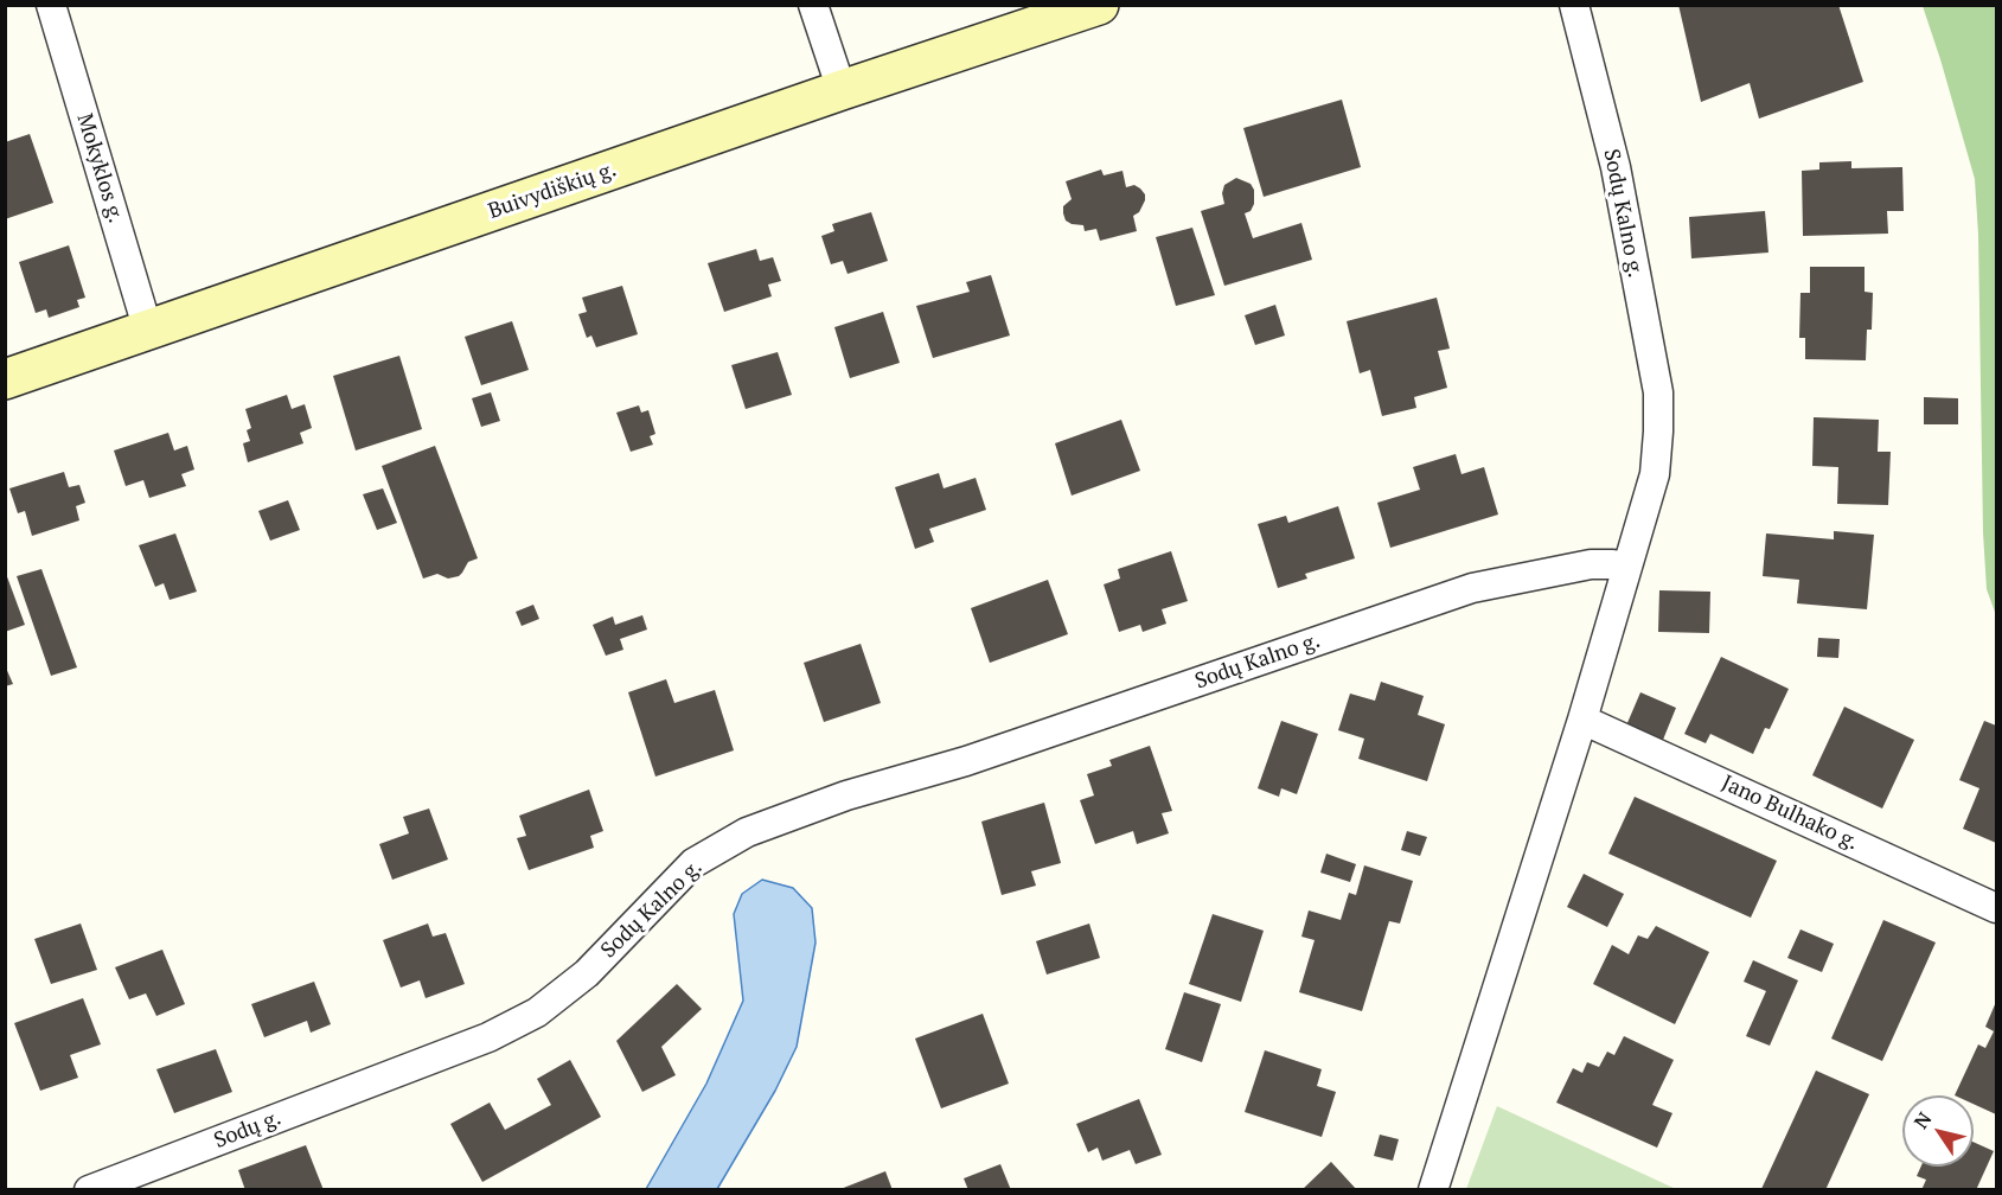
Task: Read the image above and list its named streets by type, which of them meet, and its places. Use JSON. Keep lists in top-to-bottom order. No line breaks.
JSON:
{"streets":{"main road":["Buivydiškių g."],"street":["Mokyklos g.","Sodų Kalno g.","Jano Bulhako g.","Sodų g."]},"crossings":[["Mokyklos g.","Buivydiškių g."],["Sodų Kalno g.","Sodų g."]],"north":"top left"}
